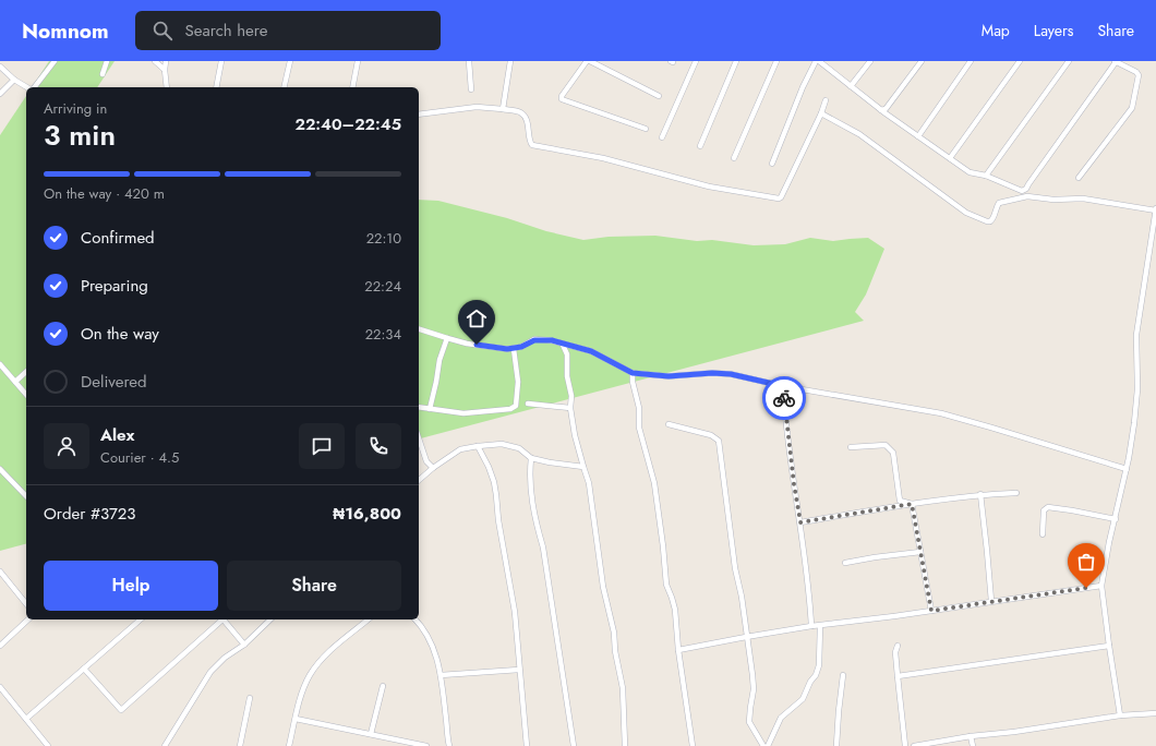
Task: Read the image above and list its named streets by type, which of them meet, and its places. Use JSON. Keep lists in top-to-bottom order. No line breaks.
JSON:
{"page":{"header":"Nomnom","search":"Search here","nav":["Map","Layers","Share"],"heading":["3 min","Arriving in","22:40–22:45"],"panel":["Alex","Courier · 4.5","Order #3723","₦16,800"],"bar":"On the way · 420 m","list":[["Confirmed","22:10"],["Preparing","22:24"],["On the way","22:34"],"Delivered"],"buttons":["Help","Share"]}}
